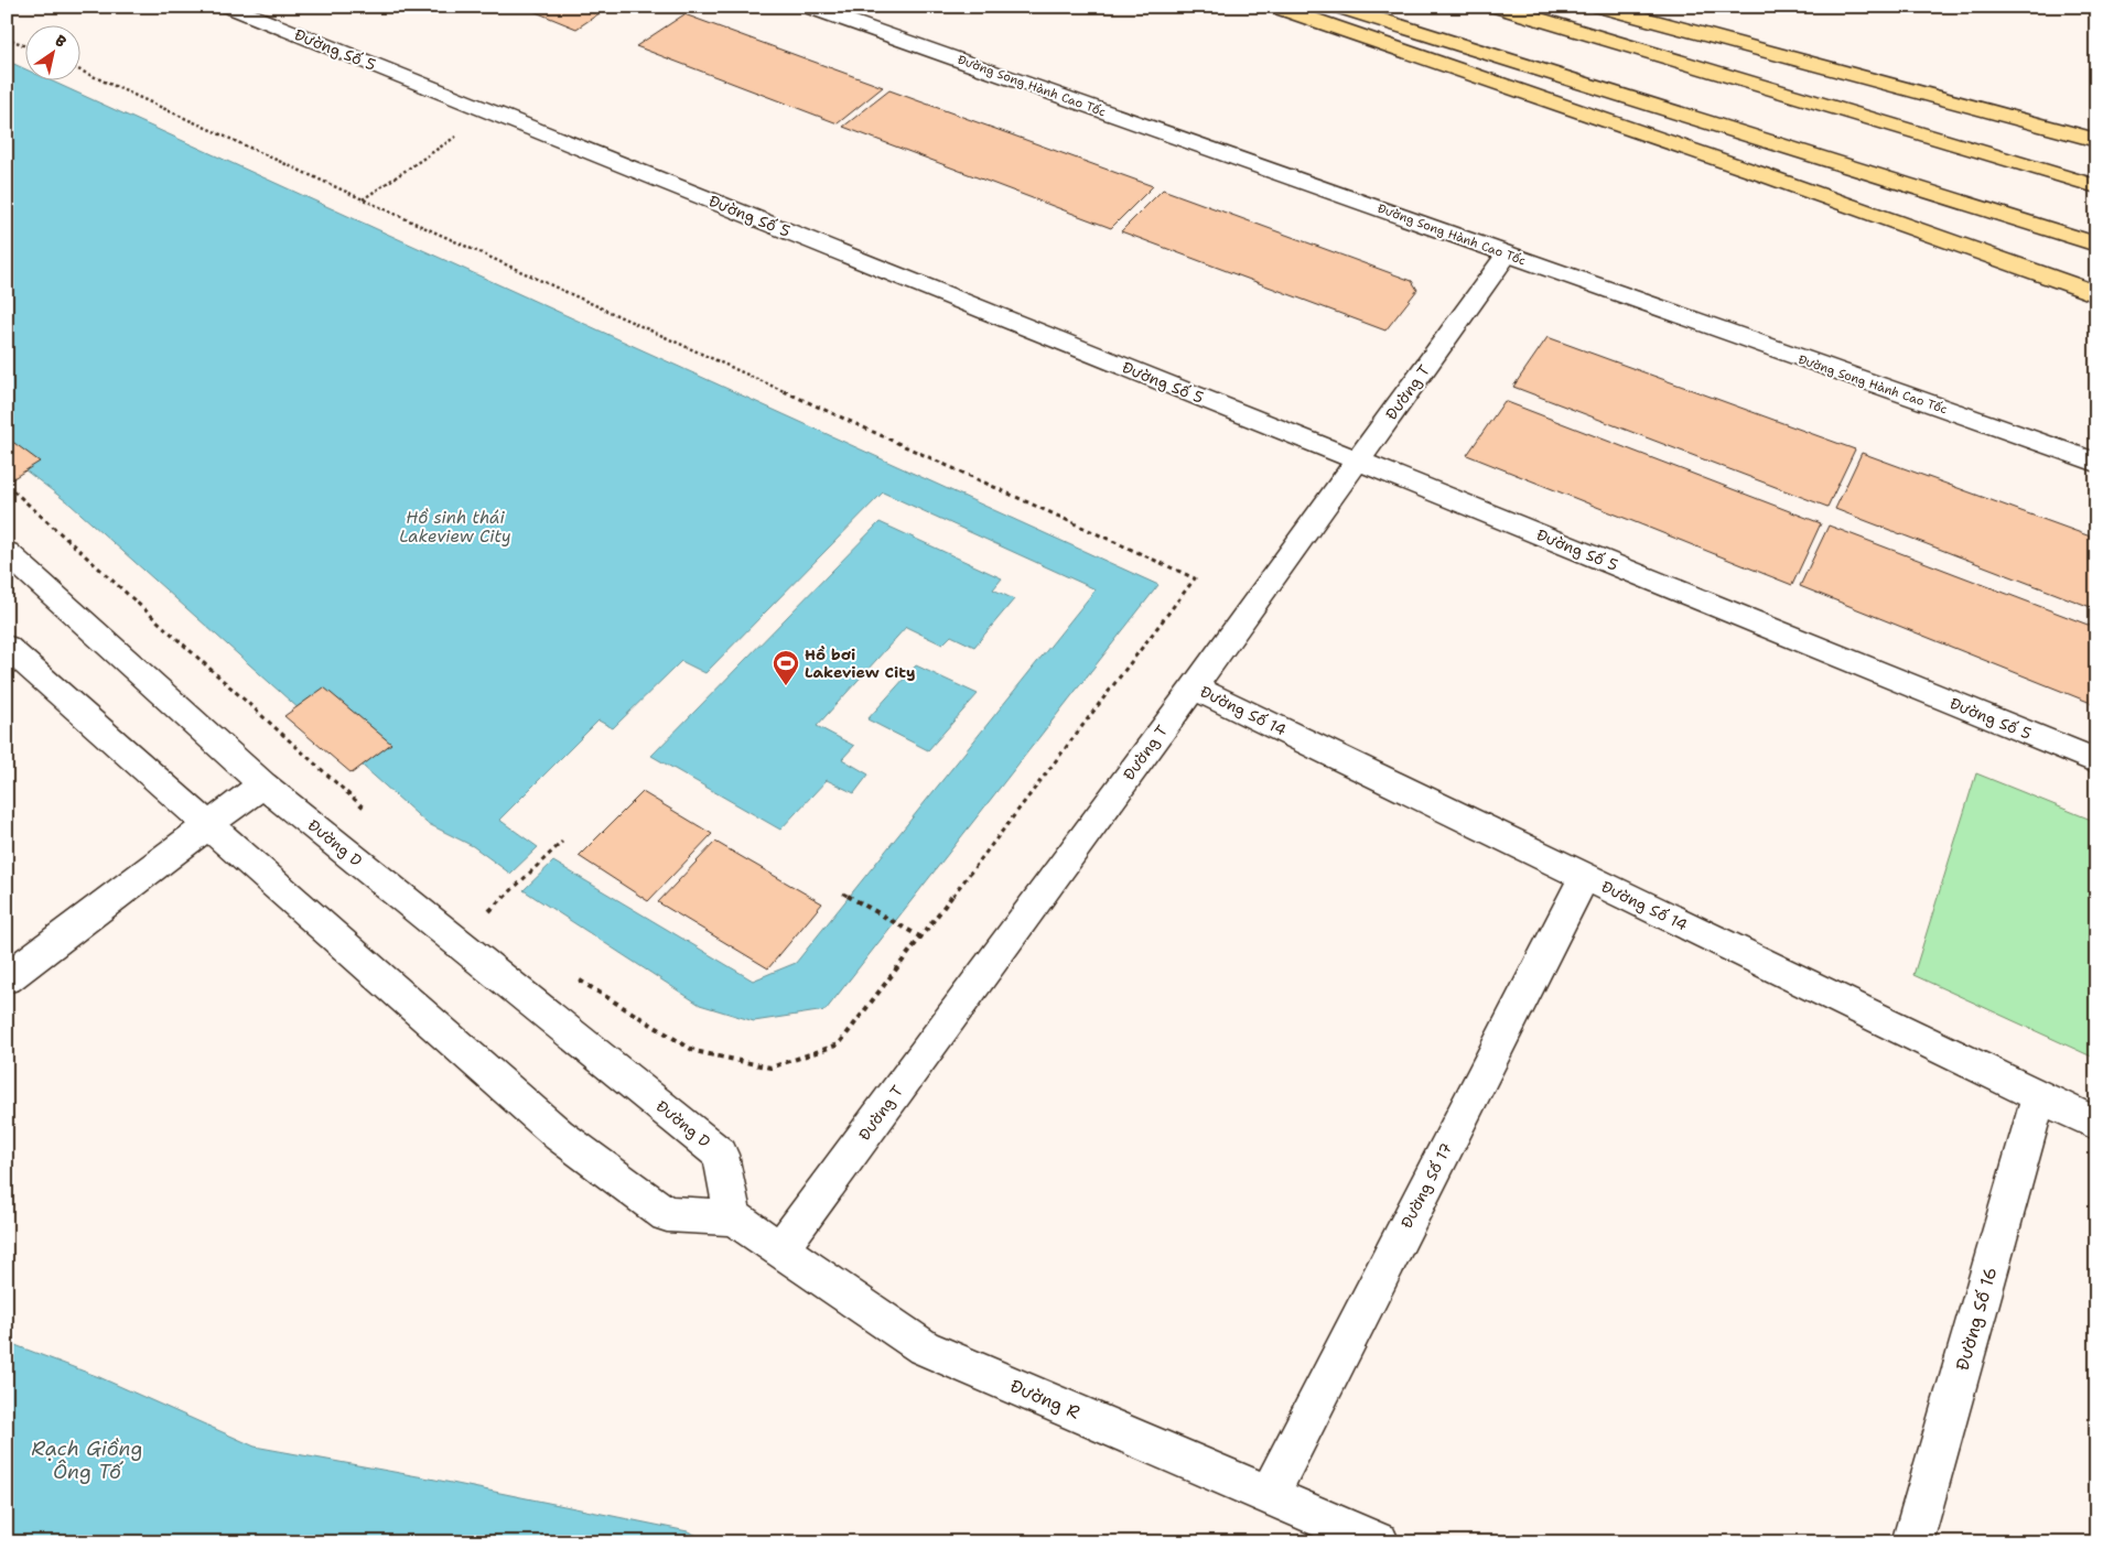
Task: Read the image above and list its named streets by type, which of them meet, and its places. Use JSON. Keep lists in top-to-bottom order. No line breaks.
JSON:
{"streets":{"street":["Đường Số 5","Đường Song Hành Cao Tốc","Đường T","Đường Số 14","Đường D","Đường Số 17","Đường Số 16","Đường R"]},"crossings":[["Đường Số 5","Đường T"],["Đường Song Hành Cao Tốc","Đường T"],["Đường T","Đường Số 14"],["Đường T","Đường R"],["Đường Số 14","Đường Số 17"],["Đường Số 14","Đường Số 16"],["Đường D","Đường R"],["Đường Số 17","Đường R"]],"water":["Hồ sinh thái Lakeview City","Rạch Giồng Ông Tố"],"places":{"sports":["Hồ bơi Lakeview City"]},"north":"top right"}
